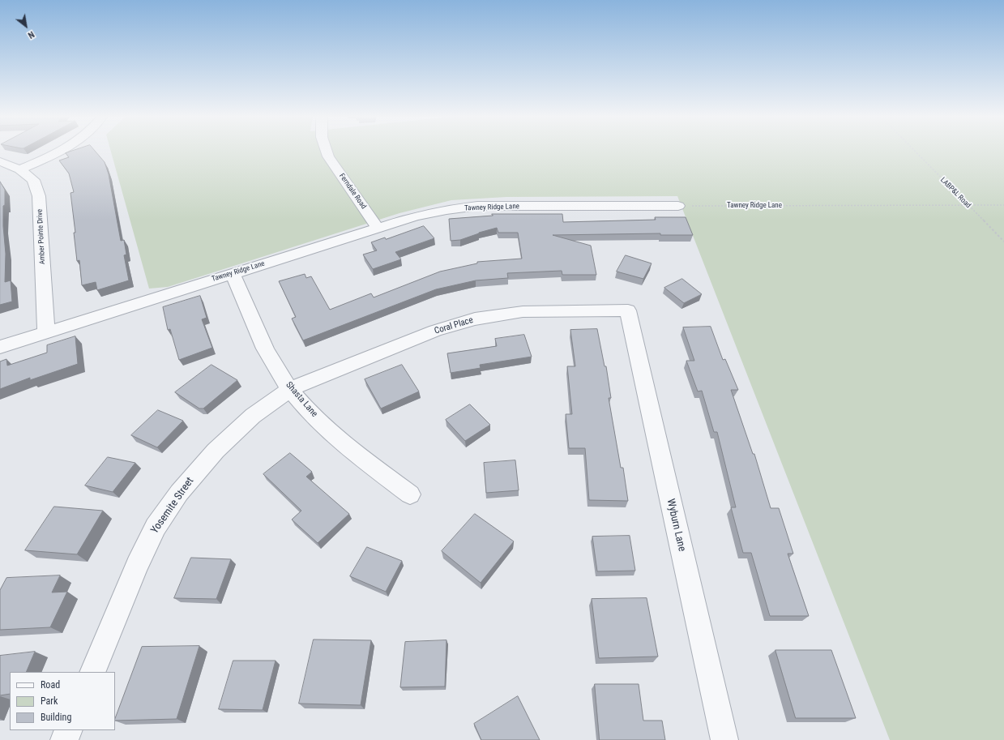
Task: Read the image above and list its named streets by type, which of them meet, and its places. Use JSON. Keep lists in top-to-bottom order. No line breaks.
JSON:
{"streets":{"street":["Ferndale Road","Tawney Ridge Lane","Amber Pointe Drive","Coral Place","Shasta Lane","Yosemite Street","Wyburn Lane"],"path":["LABP&L Road"]},"crossings":[["Ferndale Road","Tawney Ridge Lane"],["LABP&L Road","Tawney Ridge Lane"],["Tawney Ridge Lane","Amber Pointe Drive"],["Tawney Ridge Lane","Shasta Lane"],["Coral Place","Shasta Lane"],["Coral Place","Yosemite Street"],["Coral Place","Wyburn Lane"],["Shasta Lane","Yosemite Street"]],"legend":["Road","Park","Building"],"north":"bottom right"}
